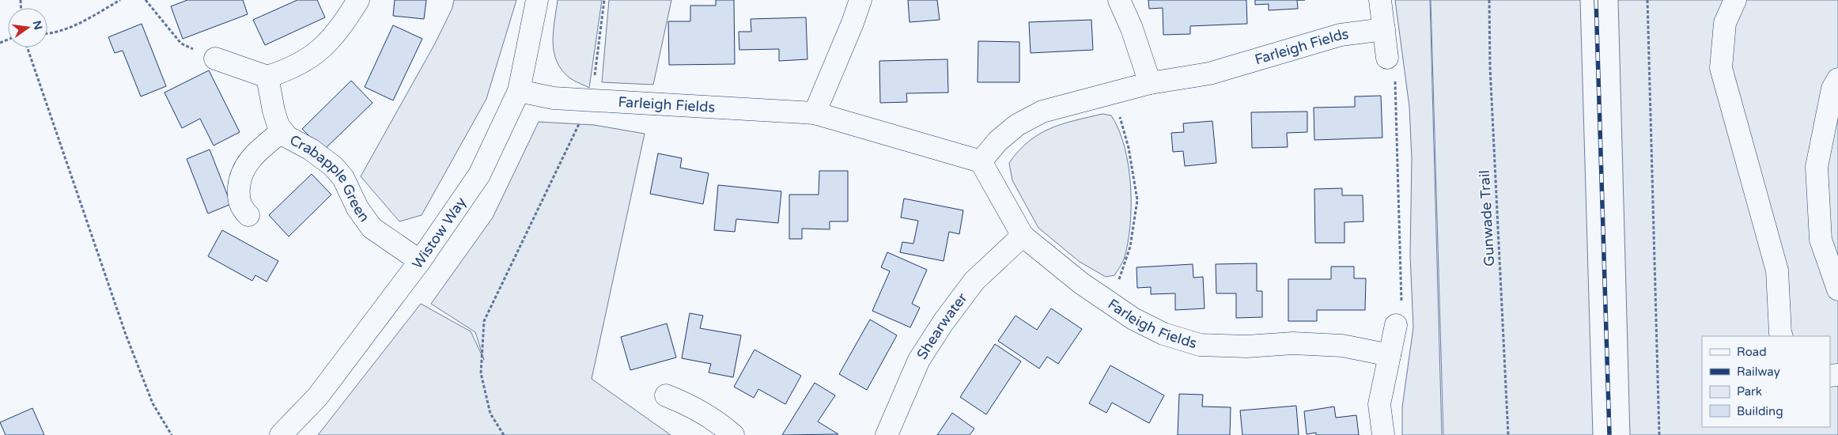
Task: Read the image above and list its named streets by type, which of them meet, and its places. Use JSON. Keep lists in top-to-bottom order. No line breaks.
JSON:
{"streets":{"street":["Farleigh Fields","Crabapple Green","Wistow Way","Shearwater"],"path":["Gunwade Trail"]},"crossings":[["Farleigh Fields","Wistow Way"],["Farleigh Fields","Shearwater"],["Crabapple Green","Wistow Way"]],"legend":["Road","Railway","Park","Building"],"north":"right"}
